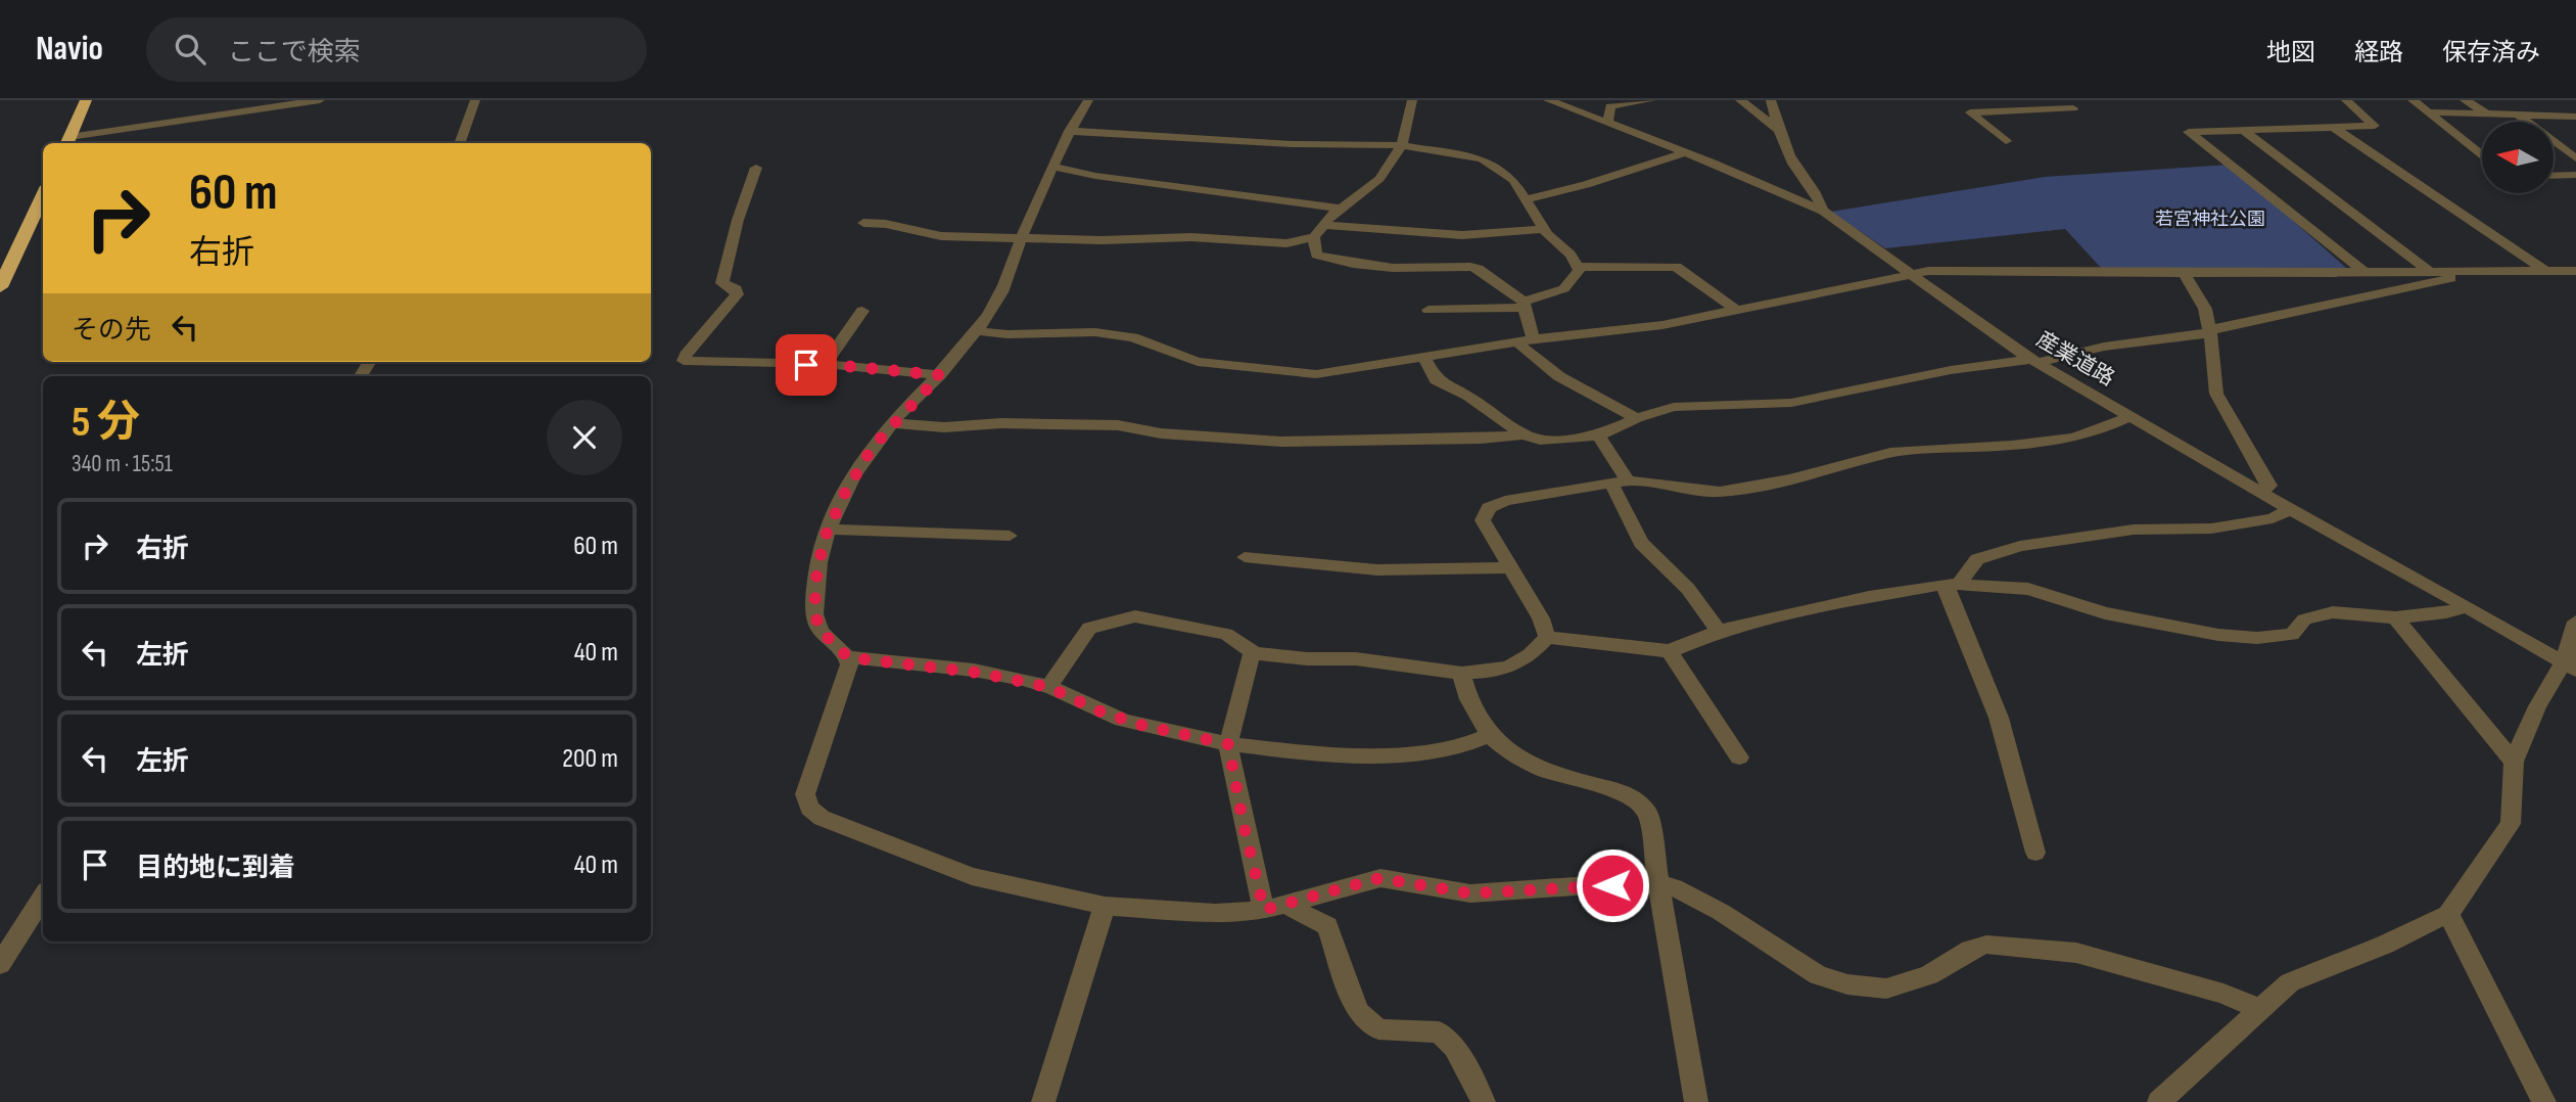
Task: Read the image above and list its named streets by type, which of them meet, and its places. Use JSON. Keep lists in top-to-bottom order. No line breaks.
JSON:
{"streets":{"street":["産業道路"]},"parks":["若宮神社公園"],"north":"left","page":{"header":"Navio","search":"ここで検索","nav":["地図","経路","保存済み"],"turn":["60 m","右折"],"then":"その先","heading":["5 分","340 m · 15:51"],"list":[{"name":"右折","value":"60 m"},{"name":"左折","value":"40 m"},{"name":"左折","value":"200 m"},{"name":"目的地に到着","value":"40 m"}]}}
